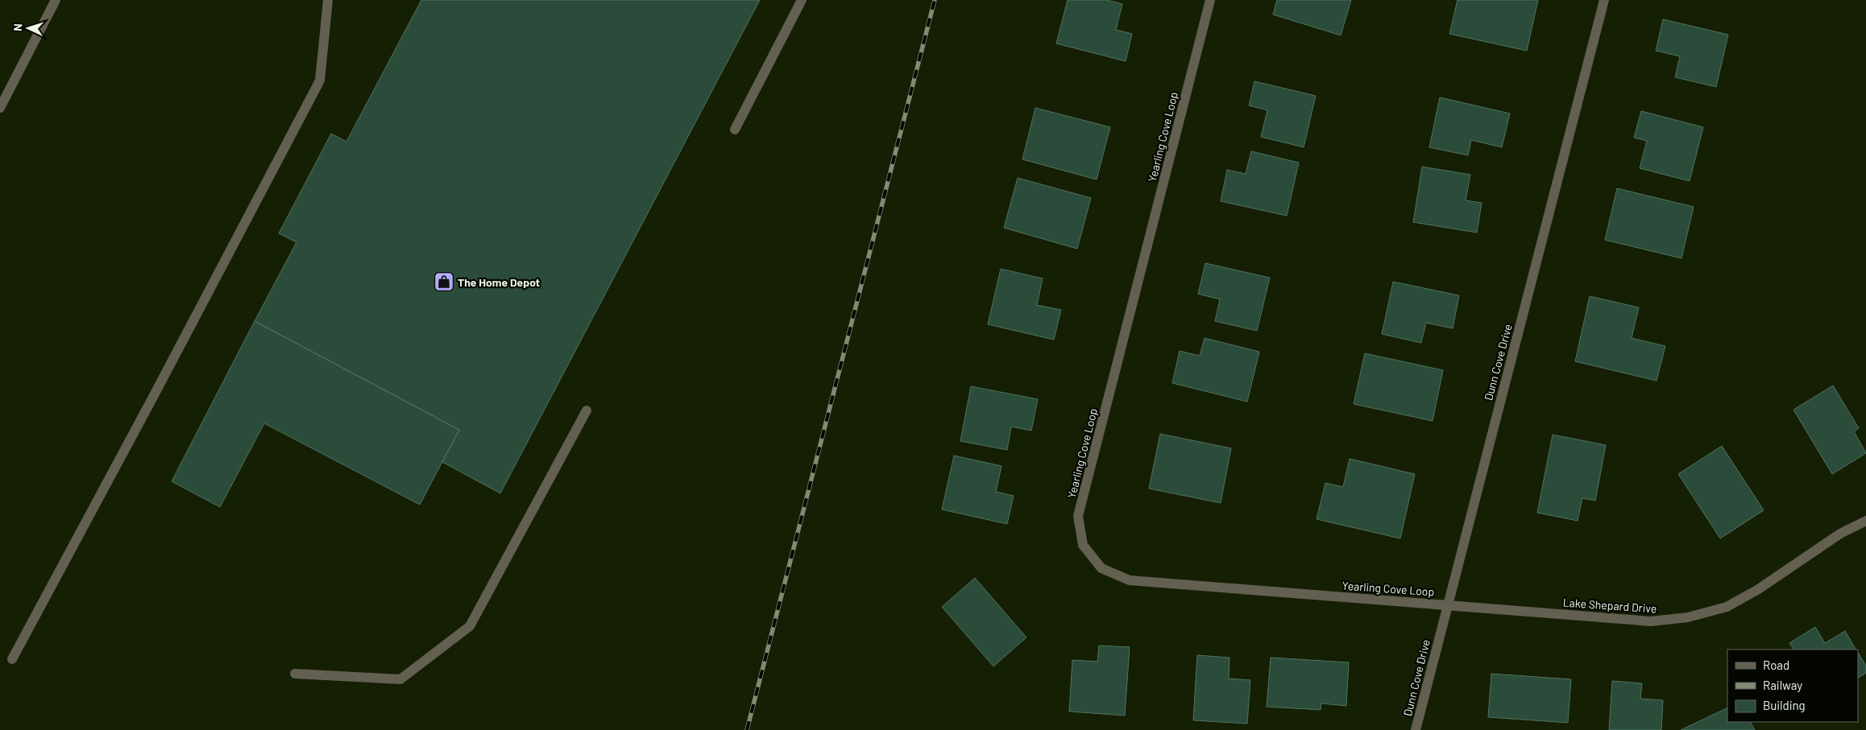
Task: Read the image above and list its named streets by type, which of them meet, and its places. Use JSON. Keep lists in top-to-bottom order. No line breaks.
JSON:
{"streets":{"street":["Yearling Cove Loop","Dunn Cove Drive","Lake Shepard Drive"]},"crossings":[["Yearling Cove Loop","Dunn Cove Drive"],["Yearling Cove Loop","Lake Shepard Drive"],["Dunn Cove Drive","Lake Shepard Drive"]],"places":{"shop":["The Home Depot"]},"legend":["Road","Railway","Building"],"north":"left"}
